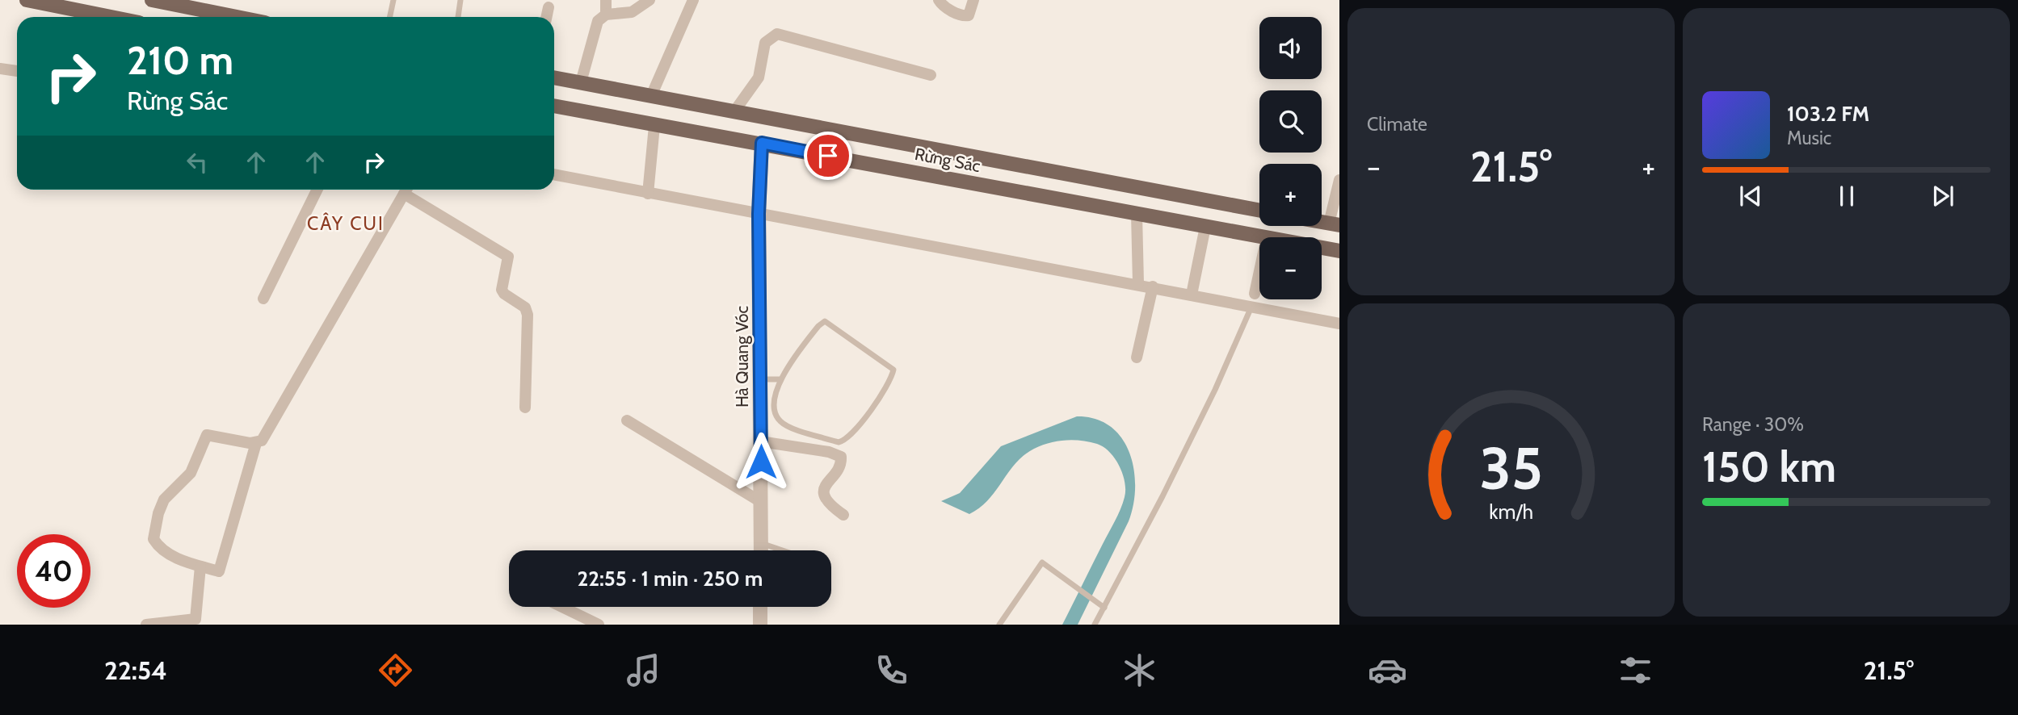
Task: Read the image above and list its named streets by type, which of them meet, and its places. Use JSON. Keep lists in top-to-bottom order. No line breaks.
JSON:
{"streets":{"main road":["Rừng Sác"],"street":["Hà Quang Vóc"]},"crossings":[["Rừng Sác","Hà Quang Vóc"]],"districts":["CÂY CUI"],"page":{"tile":["Climate",["Range · 30%","150 km"]],"map_buttons":["+","−"],"turn":["210 m","Rừng Sác"],"song":["103.2 FM","Music"],"heat":["−","21.5°","+"],"limit":"40","trip":"22:55 · 1 min · 250 m","tabs":["22:54","21.5°"],"gauge":["35","km/h"]}}
